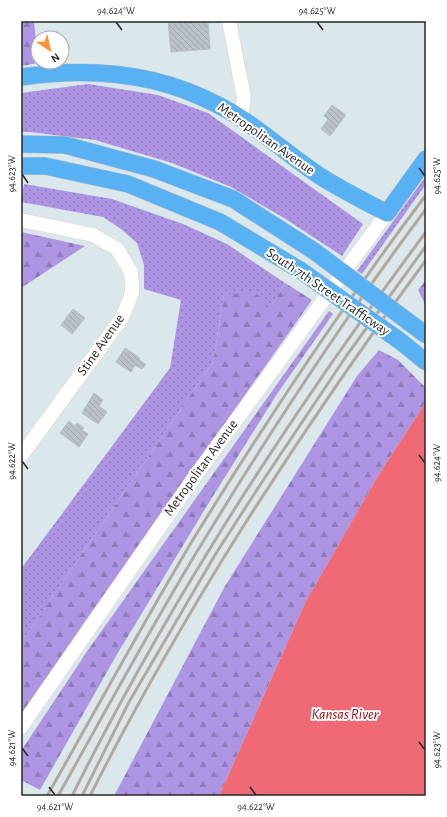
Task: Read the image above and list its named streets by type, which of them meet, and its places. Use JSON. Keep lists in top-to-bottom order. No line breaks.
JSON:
{"streets":{"main road":["Metropolitan Avenue","South 7th Street Trafficway"],"street":["Stine Avenue"]},"water":["Kansas River"],"north":"bottom right","coordinates":["94.624°W","94.625°W","94.623°W","94.622°W","94.621°W"]}
